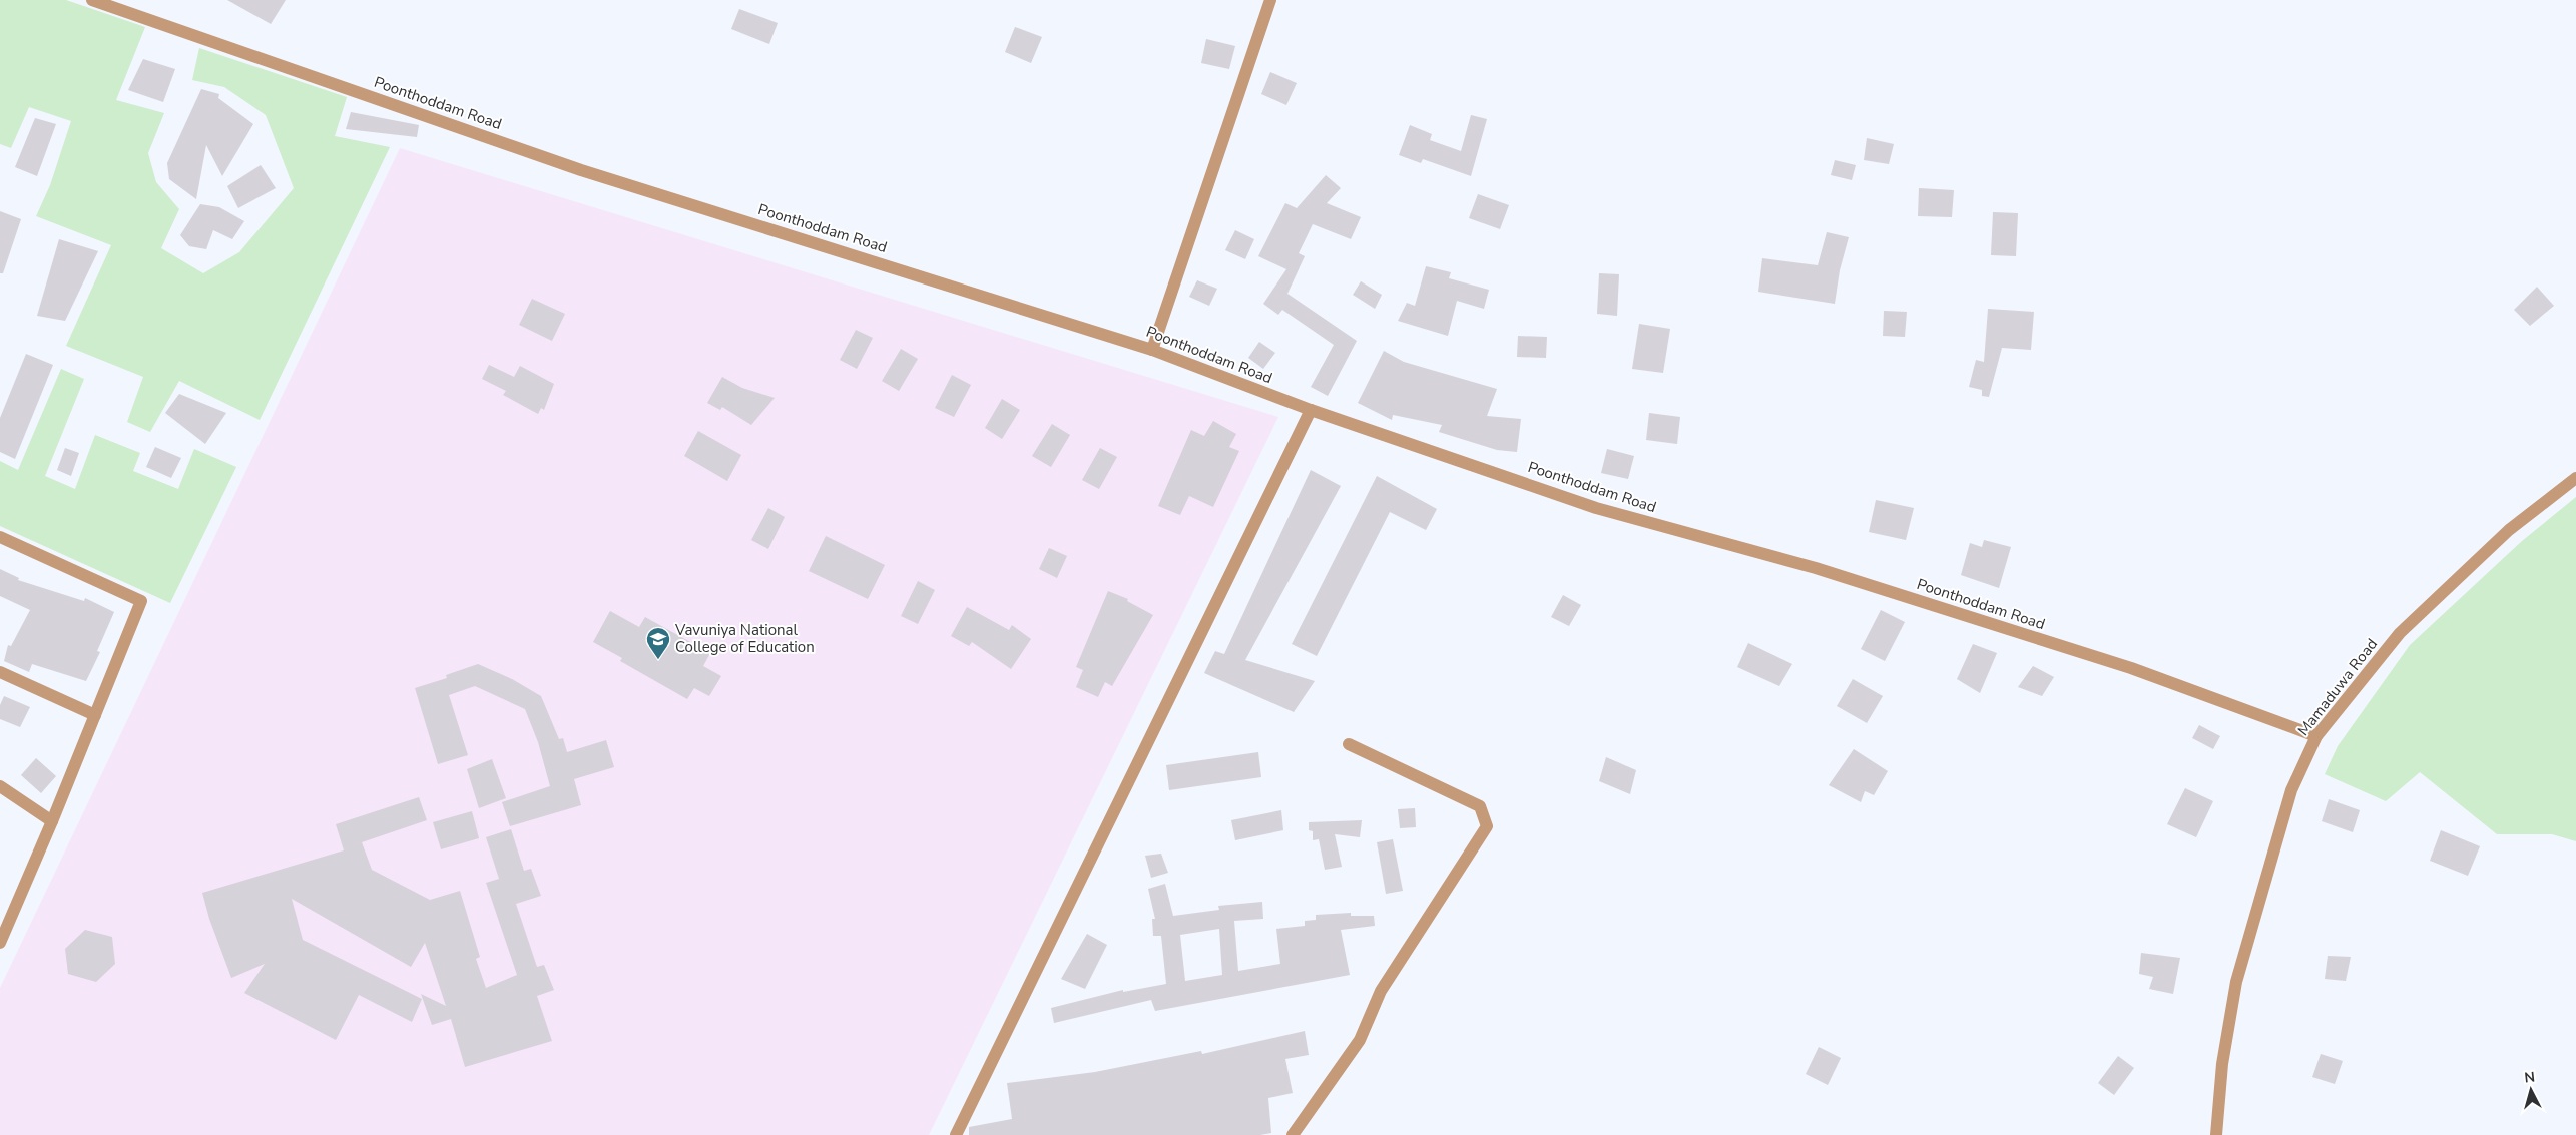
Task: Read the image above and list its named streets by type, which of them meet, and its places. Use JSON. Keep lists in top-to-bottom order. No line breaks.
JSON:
{"streets":{"street":["Poonthoddam Road","Mamaduwa Road"]},"crossings":[["Poonthoddam Road","Mamaduwa Road"]],"places":{"school or university":["Vavuniya National College of Education"]},"north":"top"}
